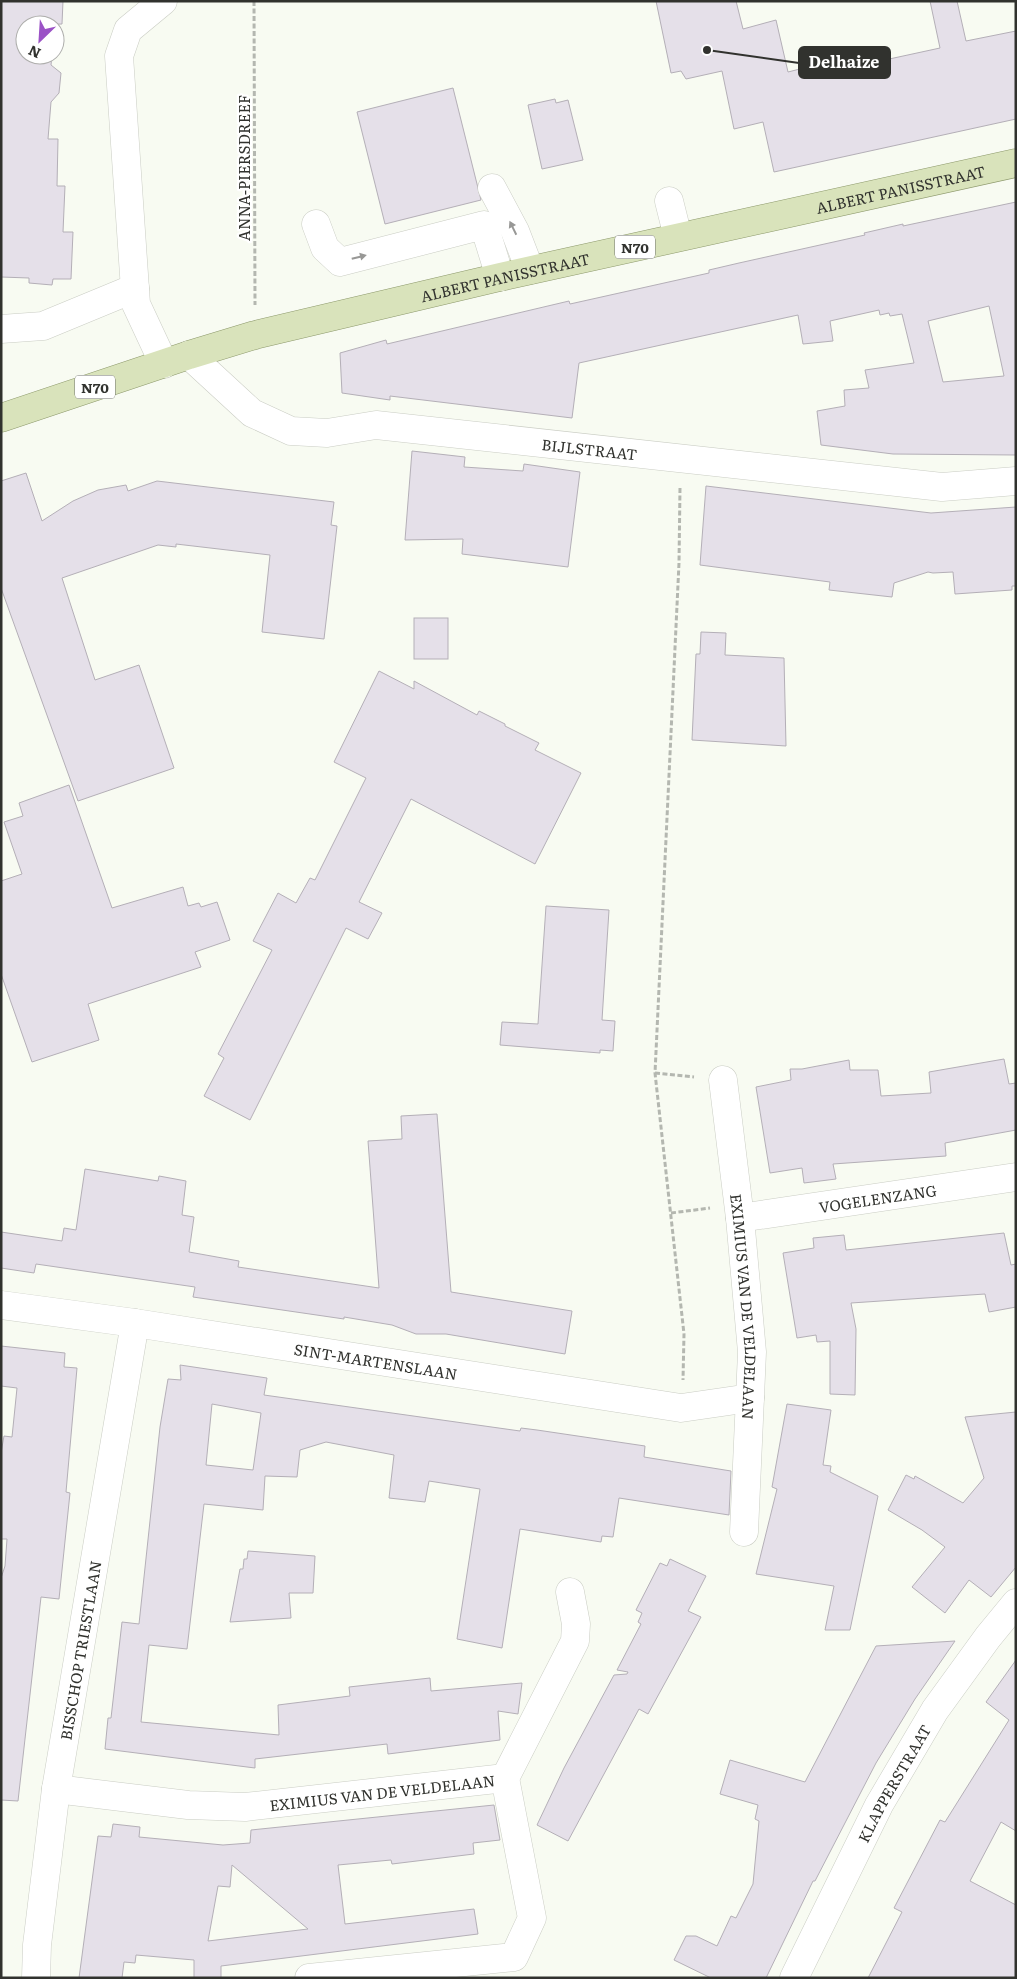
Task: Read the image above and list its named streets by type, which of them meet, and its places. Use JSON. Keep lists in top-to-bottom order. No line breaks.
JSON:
{"streets":{"main road":["ALBERT PANISSTRAAT","N70"],"street":["BIJLSTRAAT","VOGELENZANG","EXIMIUS VAN DE VELDELAAN","SINT-MARTENSLAAN","BISSCHOP TRIESTLAAN","KLAPPERSTRAAT"],"path":["ANNA-PIERSDREEF"]},"crossings":[["ANNA-PIERSDREEF","ALBERT PANISSTRAAT"],["ALBERT PANISSTRAAT","BIJLSTRAAT"],["VOGELENZANG","EXIMIUS VAN DE VELDELAAN"],["EXIMIUS VAN DE VELDELAAN","SINT-MARTENSLAAN"],["EXIMIUS VAN DE VELDELAAN","BISSCHOP TRIESTLAAN"],["SINT-MARTENSLAAN","BISSCHOP TRIESTLAAN"]],"places":["Delhaize"],"north":"bottom left"}
